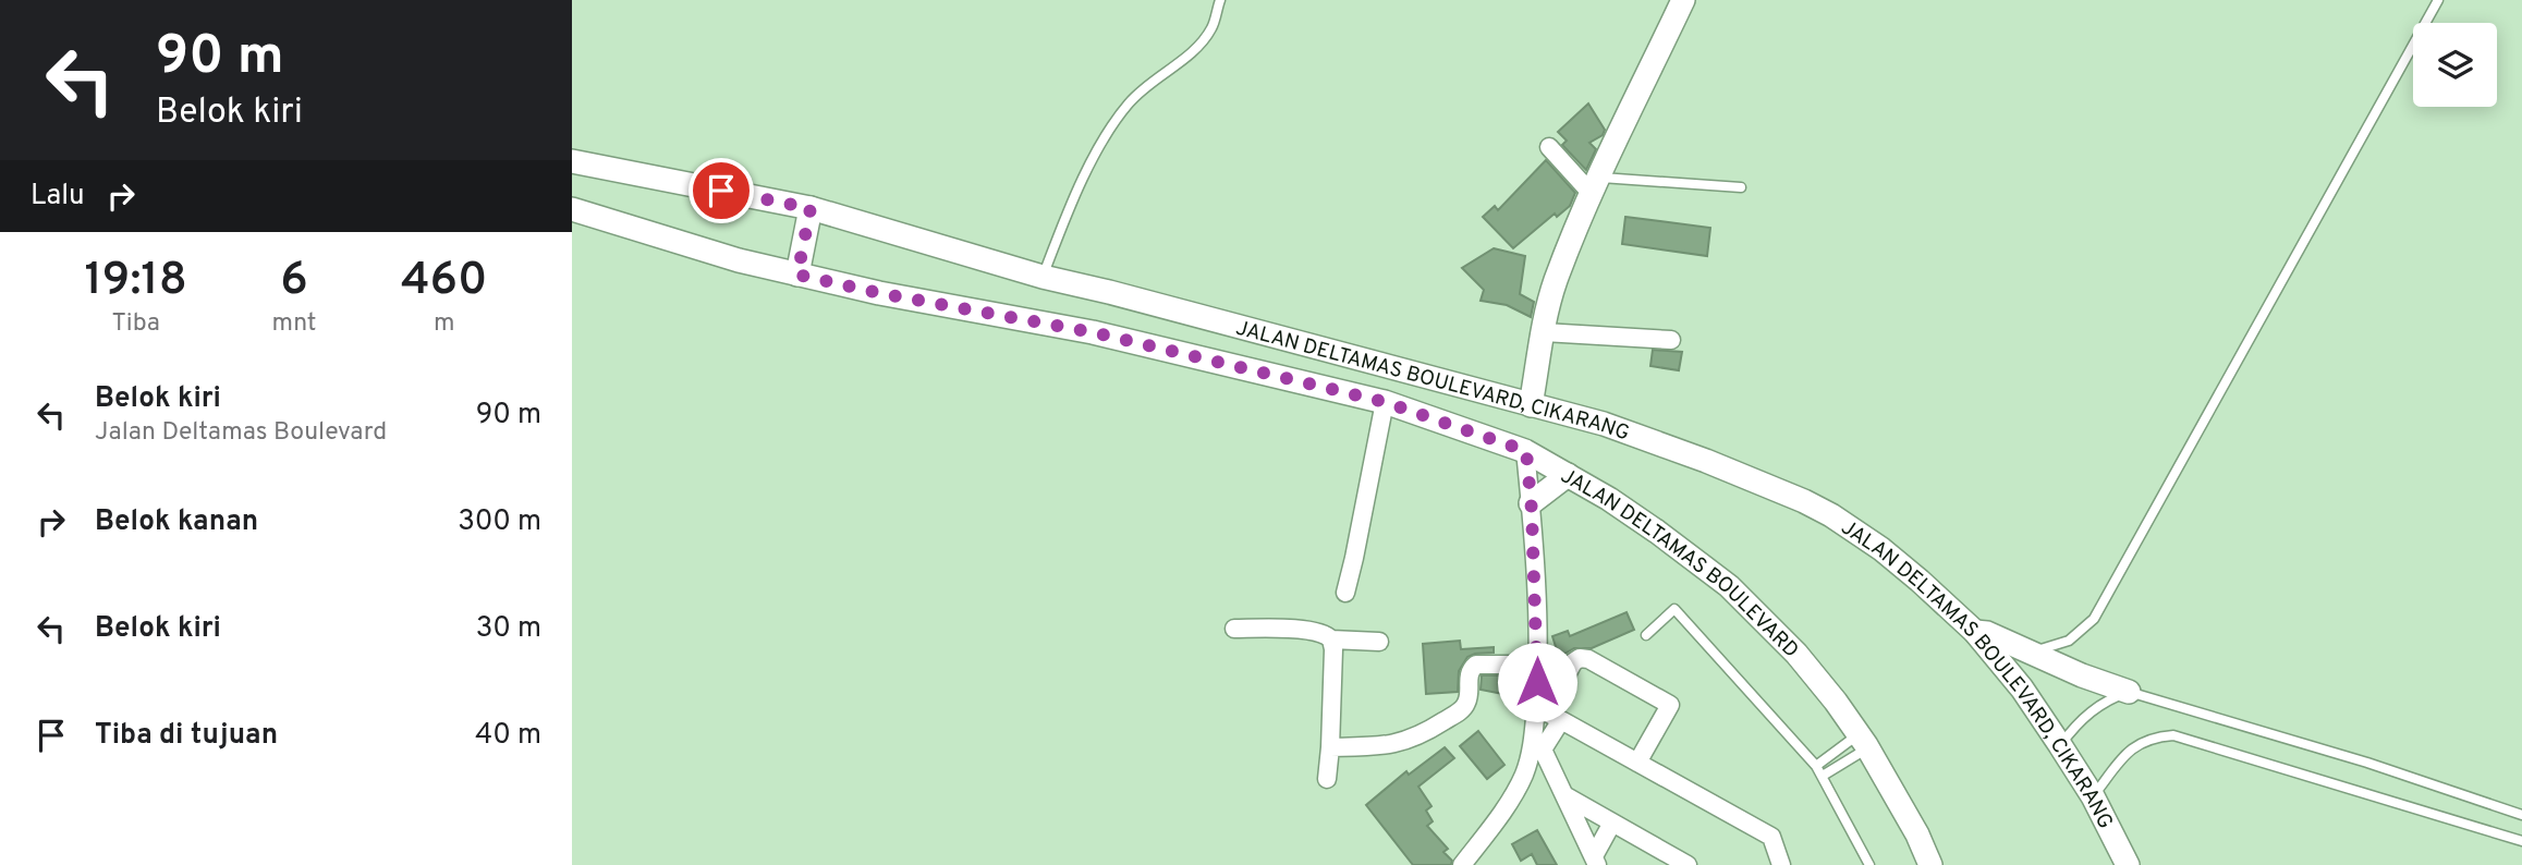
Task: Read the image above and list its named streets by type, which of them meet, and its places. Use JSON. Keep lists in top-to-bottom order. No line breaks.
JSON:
{"streets":{"street":["JALAN DELTAMAS BOULEVARD, CIKARANG","JALAN DELTAMAS BOULEVARD"]},"page":{"turn":["90 m","Belok kiri"],"then":"Lalu","eta":["19:18","Tiba","6","mnt","460","m"],"list":[{"name":"Belok kiri","note":"Jalan Deltamas Boulevard","value":"90 m"},{"name":"Belok kanan","value":"300 m"},{"name":"Belok kiri","value":"30 m"},{"name":"Tiba di tujuan","value":"40 m"}]}}
